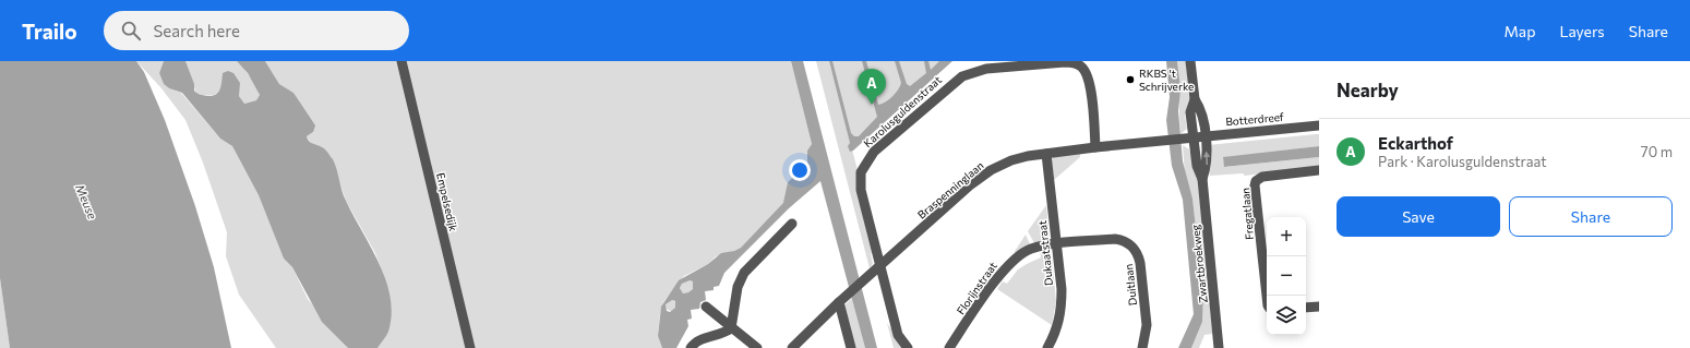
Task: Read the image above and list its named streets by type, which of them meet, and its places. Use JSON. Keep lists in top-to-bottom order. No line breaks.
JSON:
{"streets":{"street":["Karolusguldenstraat","Botterdreef","Braspenninglaan","Empelsedijk","Fregatlaan","Dukaatstraat","Zwartbroekweg","Duitlaan","Florijnstraat"]},"crossings":[["Karolusguldenstraat","Braspenninglaan"],["Botterdreef","Braspenninglaan"],["Botterdreef","Zwartbroekweg"],["Braspenninglaan","Dukaatstraat"],["Braspenninglaan","Zwartbroekweg"],["Dukaatstraat","Duitlaan"],["Dukaatstraat","Florijnstraat"],["Duitlaan","Florijnstraat"]],"water":["Meuse"],"places":["RKBS 't Schrijverke"],"page":{"header":"Trailo","search":"Search here","nav":["Map","Layers","Share"],"heading":"Nearby","pins":"A","list":[{"mark":"A","name":"Eckarthof","note":"Park · Karolusguldenstraat","value":"70 m"}],"buttons":["Save","Share"],"map_buttons":["+","−"]}}
